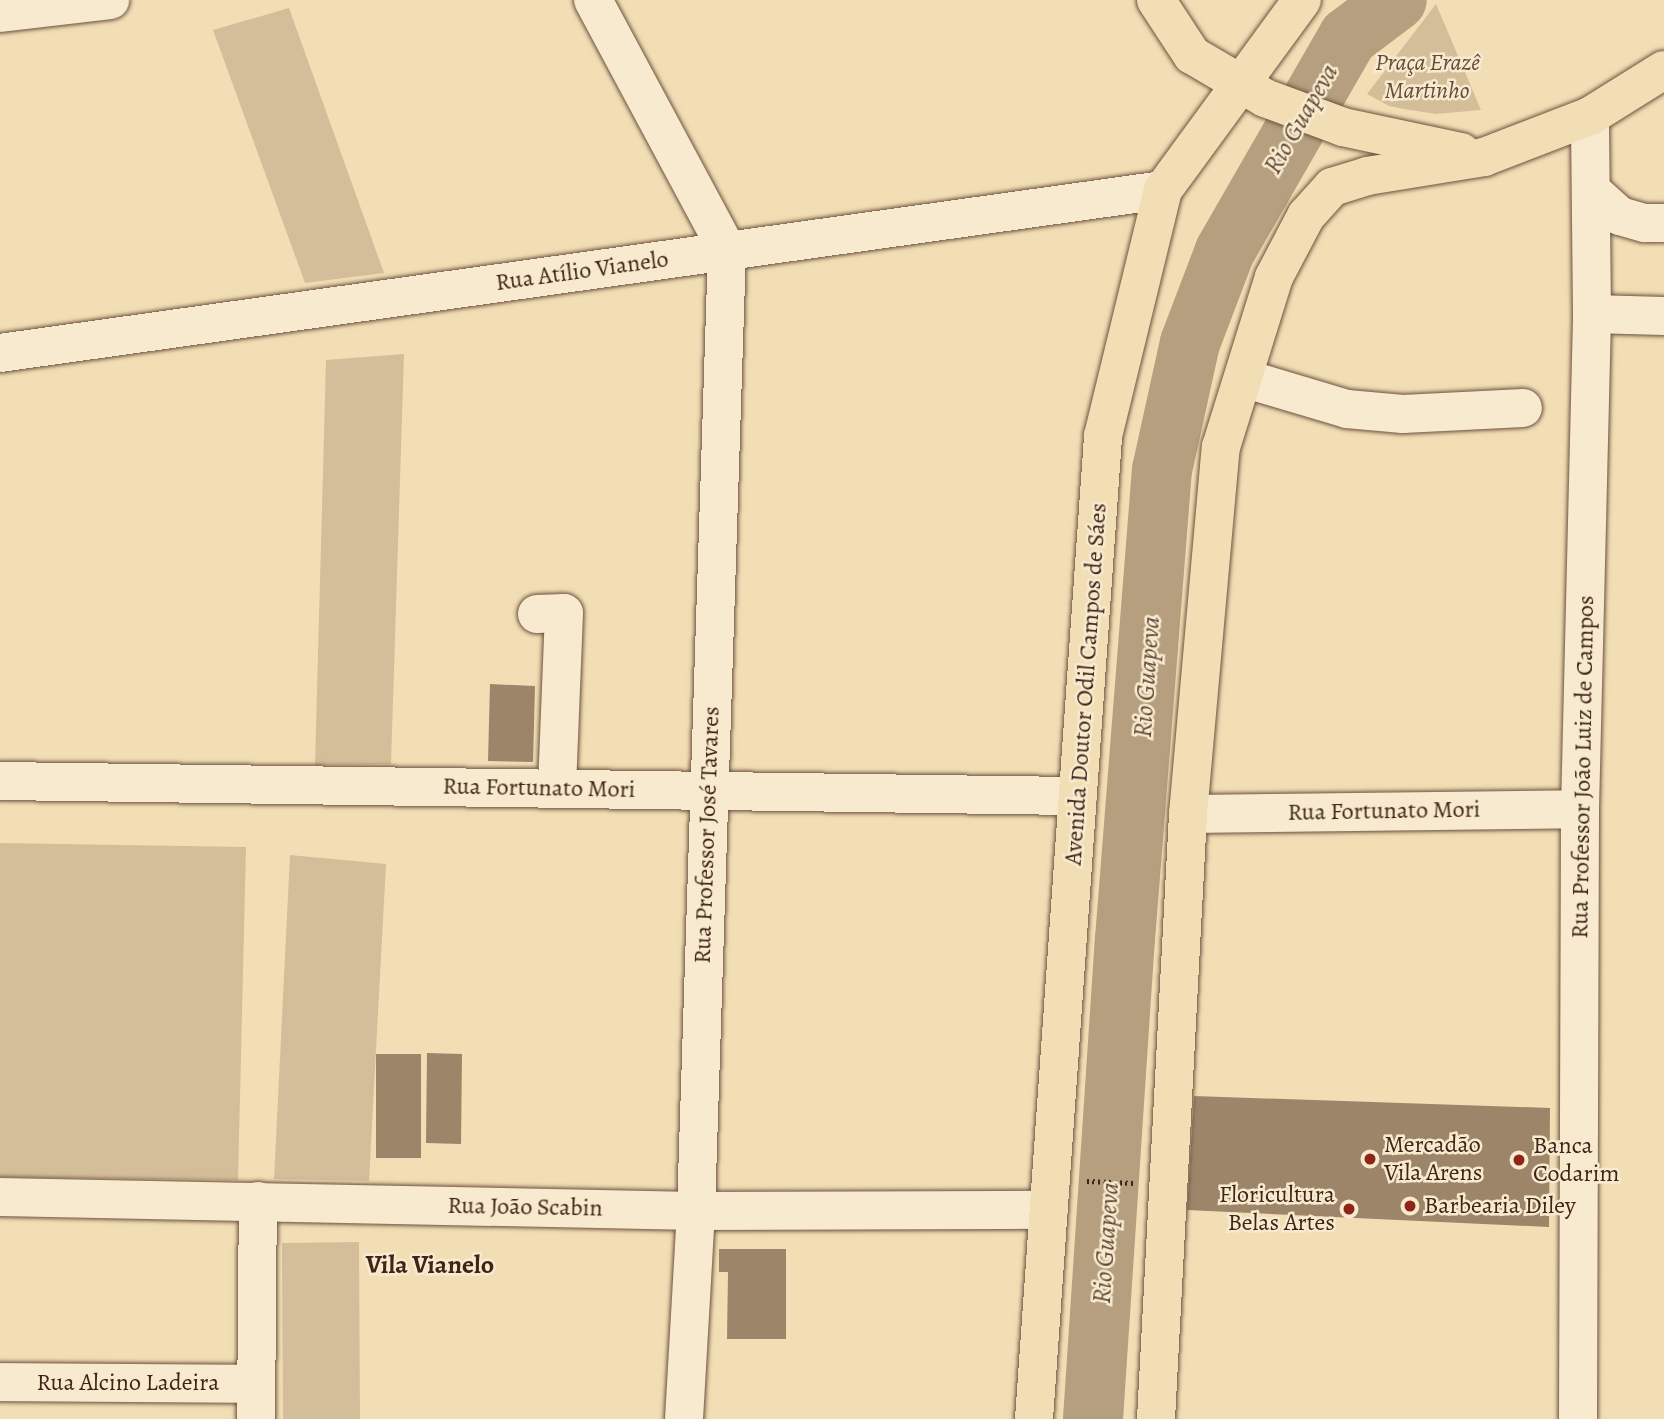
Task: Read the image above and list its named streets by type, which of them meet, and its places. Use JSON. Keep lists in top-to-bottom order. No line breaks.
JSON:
{"streets":{"main road":["Avenida Doutor Odil Campos de Sáes"],"street":["Rua Atílio Vianelo","Rua Professor João Luiz de Campos","Rua Fortunato Mori","Rua Professor José Tavares","Rua João Scabin","Rua Alcino Ladeira"]},"crossings":[["Rua Atílio Vianelo","Avenida Doutor Odil Campos de Sáes"],["Rua Atílio Vianelo","Rua Professor José Tavares"],["Avenida Doutor Odil Campos de Sáes","Rua Fortunato Mori"],["Avenida Doutor Odil Campos de Sáes","Rua João Scabin"],["Rua Professor João Luiz de Campos","Rua Fortunato Mori"],["Rua Fortunato Mori","Rua Professor José Tavares"],["Rua Professor José Tavares","Rua João Scabin"]],"districts":["Vila Vianelo"],"water":["Rio Guapeva"],"parks":["Praça Erazê Martinho"],"places":["Mercadão Vila Arens","Banca Codarim","Barbearia Diley","Floricultura Belas Artes"]}
